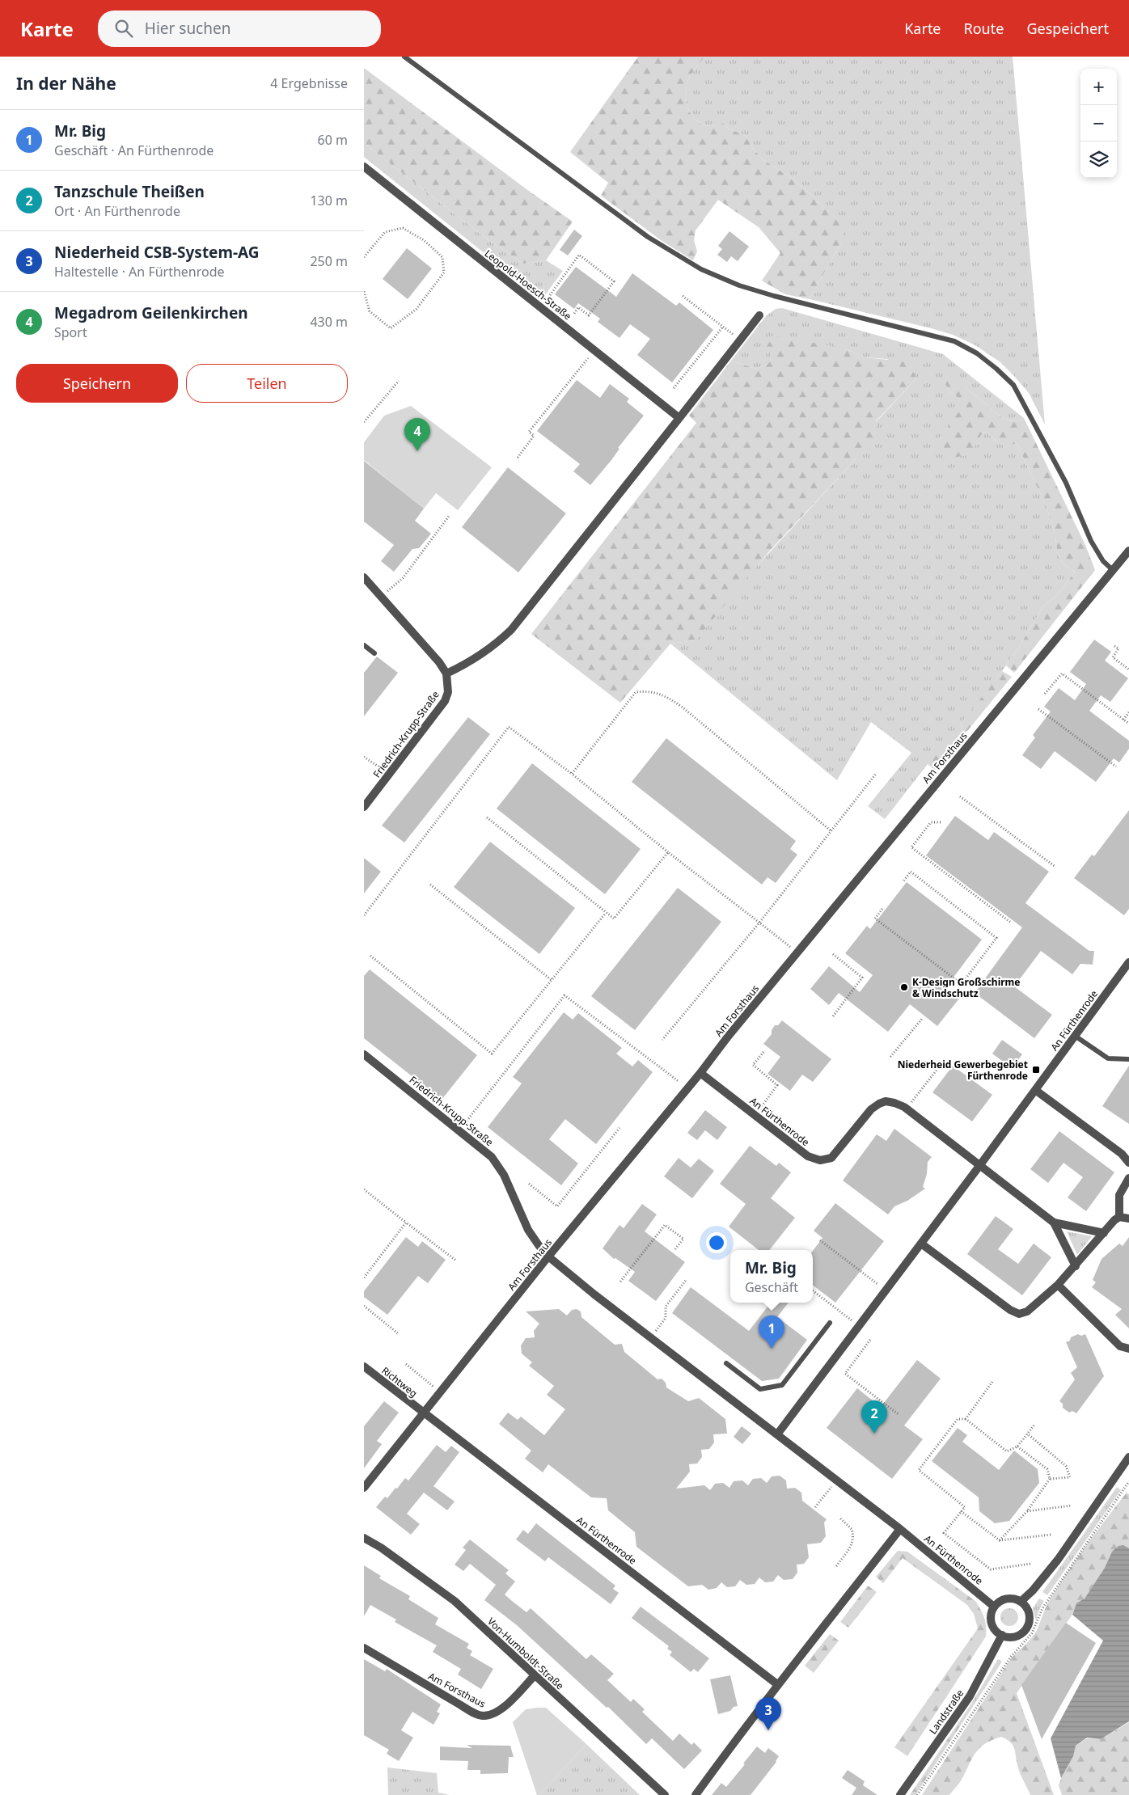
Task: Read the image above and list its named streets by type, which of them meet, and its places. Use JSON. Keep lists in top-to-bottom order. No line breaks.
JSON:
{"streets":{"street":["Leopold-Hoesch-Straße","Friedrich-Krupp-Straße","Am Forsthaus","An Fürthenrode","Richtweg","Von-Humboldt-Straße","Landstraße"]},"crossings":[["Friedrich-Krupp-Straße","Am Forsthaus"],["Friedrich-Krupp-Straße","An Fürthenrode"],["Am Forsthaus","An Fürthenrode"],["Am Forsthaus","Richtweg"],["Am Forsthaus","Von-Humboldt-Straße"],["An Fürthenrode","Richtweg"],["An Fürthenrode","Landstraße"]],"places":{"other":["K-Design Großschirme & Windschutz"],"transit":["Niederheid Gewerbegebiet Fürthenrode"]},"page":{"header":"Karte","search":"Hier suchen","nav":["Karte","Route","Gespeichert"],"heading":["In der Nähe","4 Ergebnisse"],"map_buttons":["+","−"],"list":[{"mark":"1","name":"Mr. Big","note":"Geschäft · An Fürthenrode","value":"60 m"},{"mark":"2","name":"Tanzschule Theißen","note":"Ort · An Fürthenrode","value":"130 m"},{"mark":"3","name":"Niederheid CSB-System-AG","note":"Haltestelle · An Fürthenrode","value":"250 m"},{"mark":"4","name":"Megadrom Geilenkirchen","note":"Sport","value":"430 m"}],"buttons":["Speichern","Teilen"],"pins":["4","1","2","3"],"popup":["Mr. Big","Geschäft"]}}
